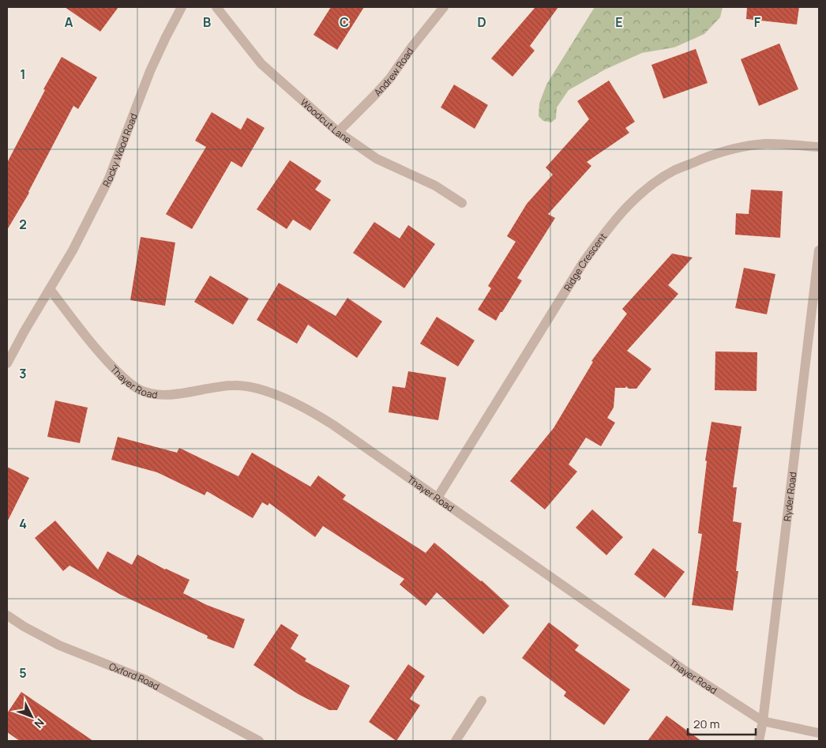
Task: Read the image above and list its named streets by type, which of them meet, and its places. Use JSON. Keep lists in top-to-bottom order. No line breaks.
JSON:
{"streets":{"street":["Andrew Road","Woodcut Lane","Rocky Wood Road","Ridge Crescent","Thayer Road","Ryder Road","Oxford Road"]},"crossings":[["Andrew Road","Woodcut Lane"],["Rocky Wood Road","Thayer Road"],["Ridge Crescent","Thayer Road"],["Thayer Road","Ryder Road"]],"scale_bar":"20 m","north":"bottom right","grid":{"columns":["A","B","C","D","E","F"],"rows":["1","2","3","4","5"]}}
